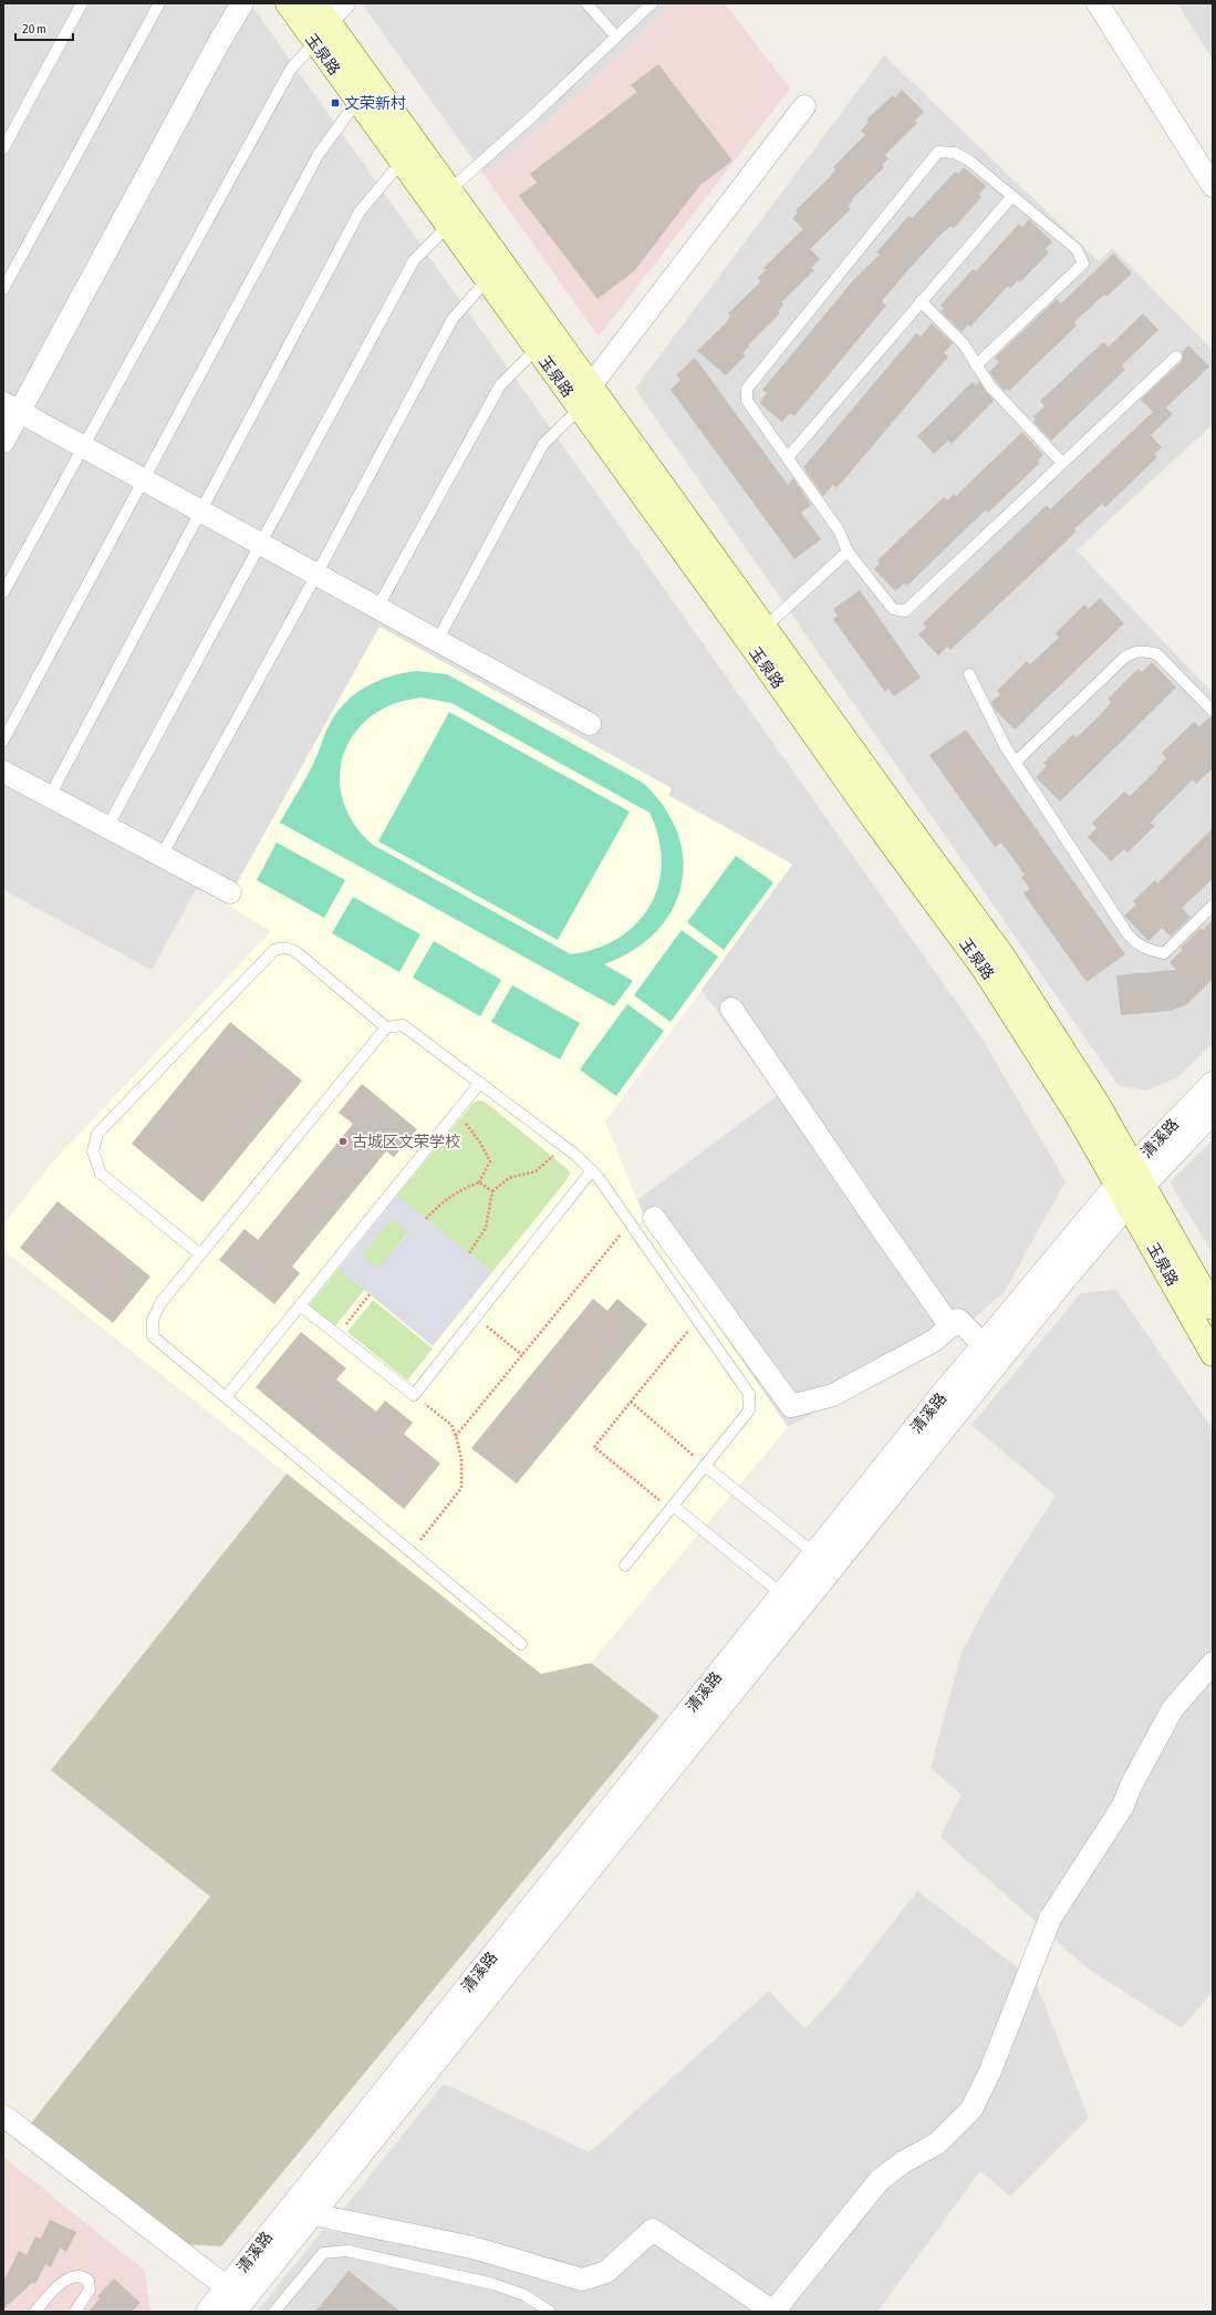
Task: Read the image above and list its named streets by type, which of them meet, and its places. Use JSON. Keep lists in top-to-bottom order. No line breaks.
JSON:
{"streets":{"main road":["玉泉路"],"street":["清溪路"]},"crossings":[["玉泉路","清溪路"]],"places":{"transit":["文荣新村"],"other":["古城区文荣学校"]},"scale_bar":"20 m"}
